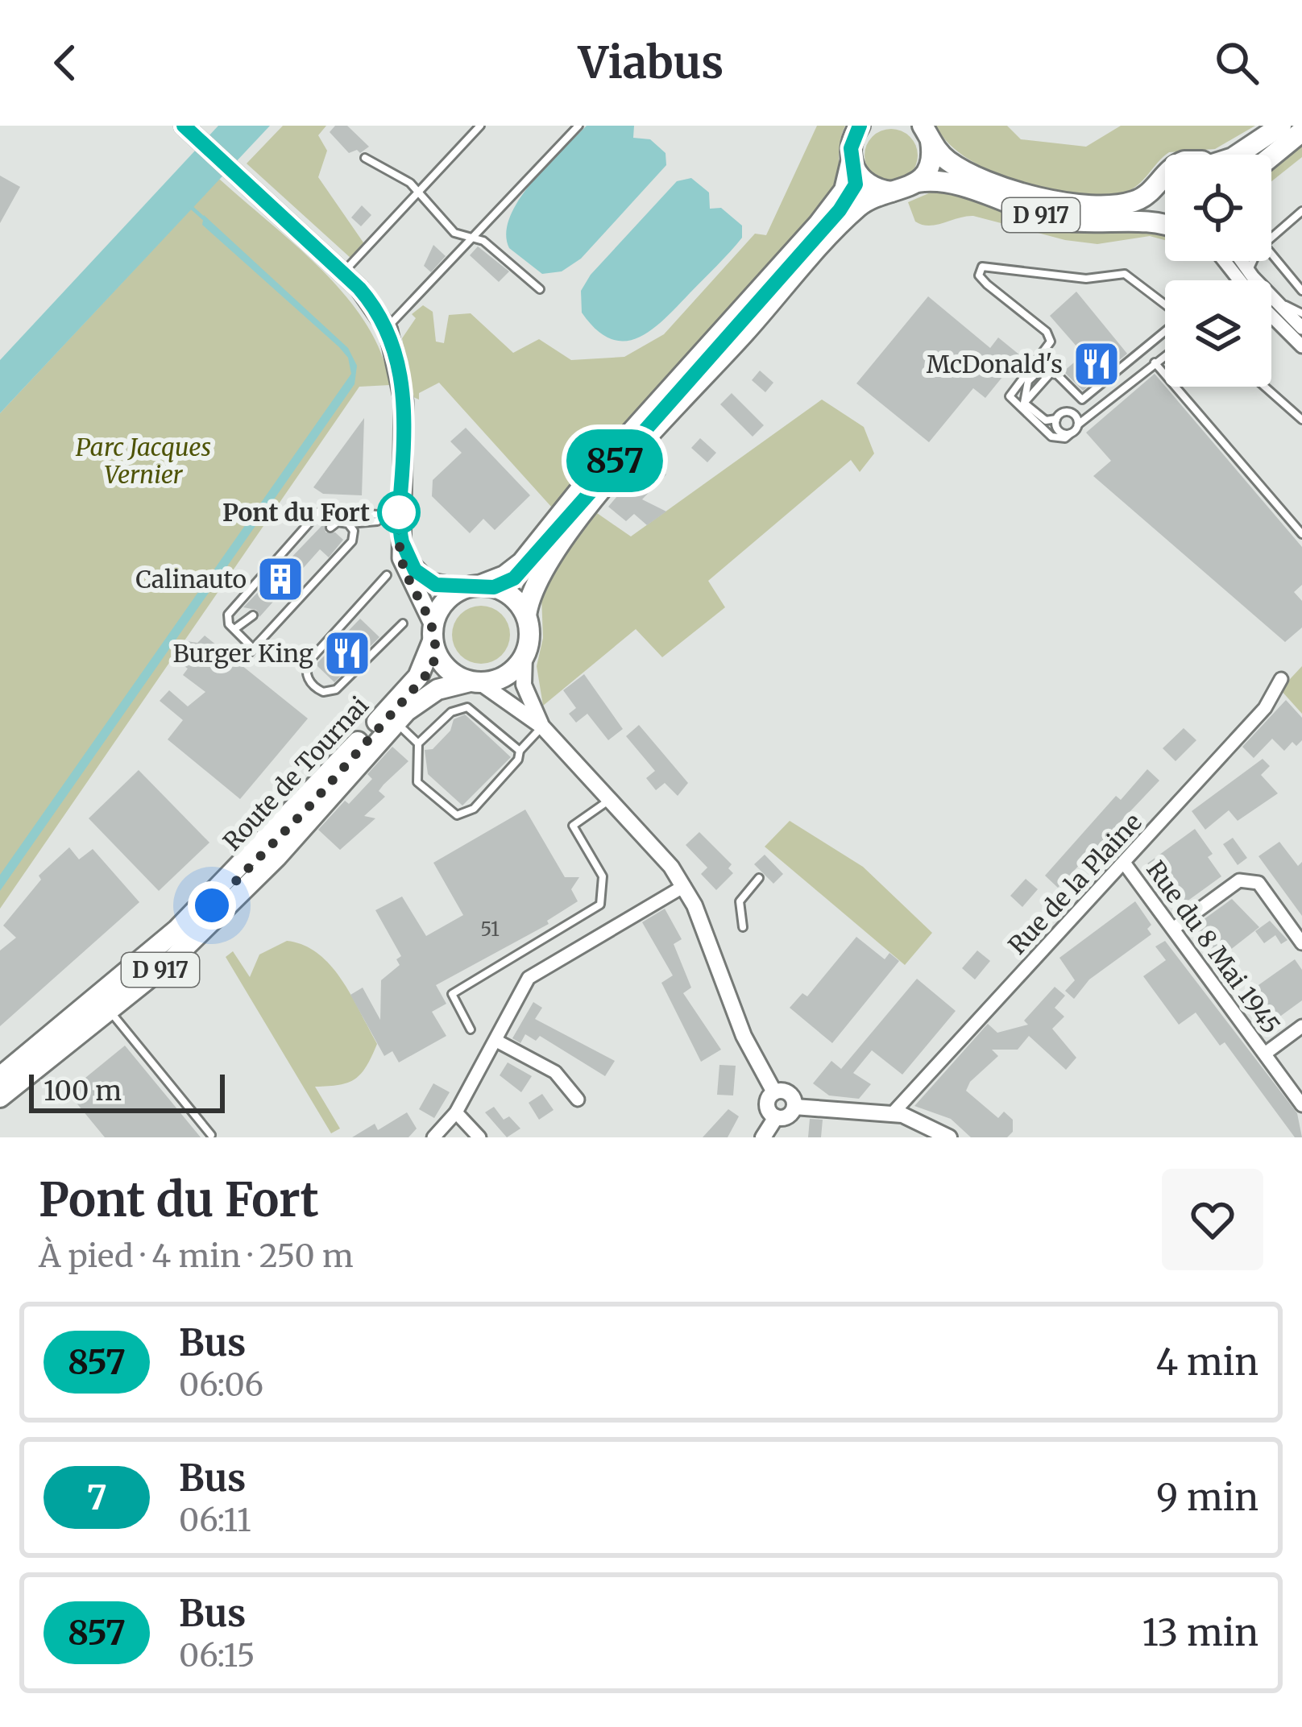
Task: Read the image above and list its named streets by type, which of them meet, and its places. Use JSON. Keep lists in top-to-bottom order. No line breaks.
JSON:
{"streets":{"main road":["D 917","Route de Tournai"],"street":["Rue de la Plaine","Rue du 8 Mai 1945"]},"crossings":[["Rue de la Plaine","Rue du 8 Mai 1945"]],"parks":["Parc Jacques Vernier"],"places":{"restaurant":["McDonald's","Burger King"],"other":["Pont du Fort"],"building":["Calinauto"]},"lines":["bus line 857"],"house_numbers":["51"],"scale_bar":"100 m","page":{"header":"Viabus","on_map":"857","scale":"100 m","heading":["Pont du Fort","À pied · 4 min · 250 m"],"list":[{"mark":"857","name":"Bus","note":"06:06","value":"4 min"},{"mark":"7","name":"Bus","note":"06:11","value":"9 min"},{"mark":"857","name":"Bus","note":"06:15","value":"13 min"}]}}
